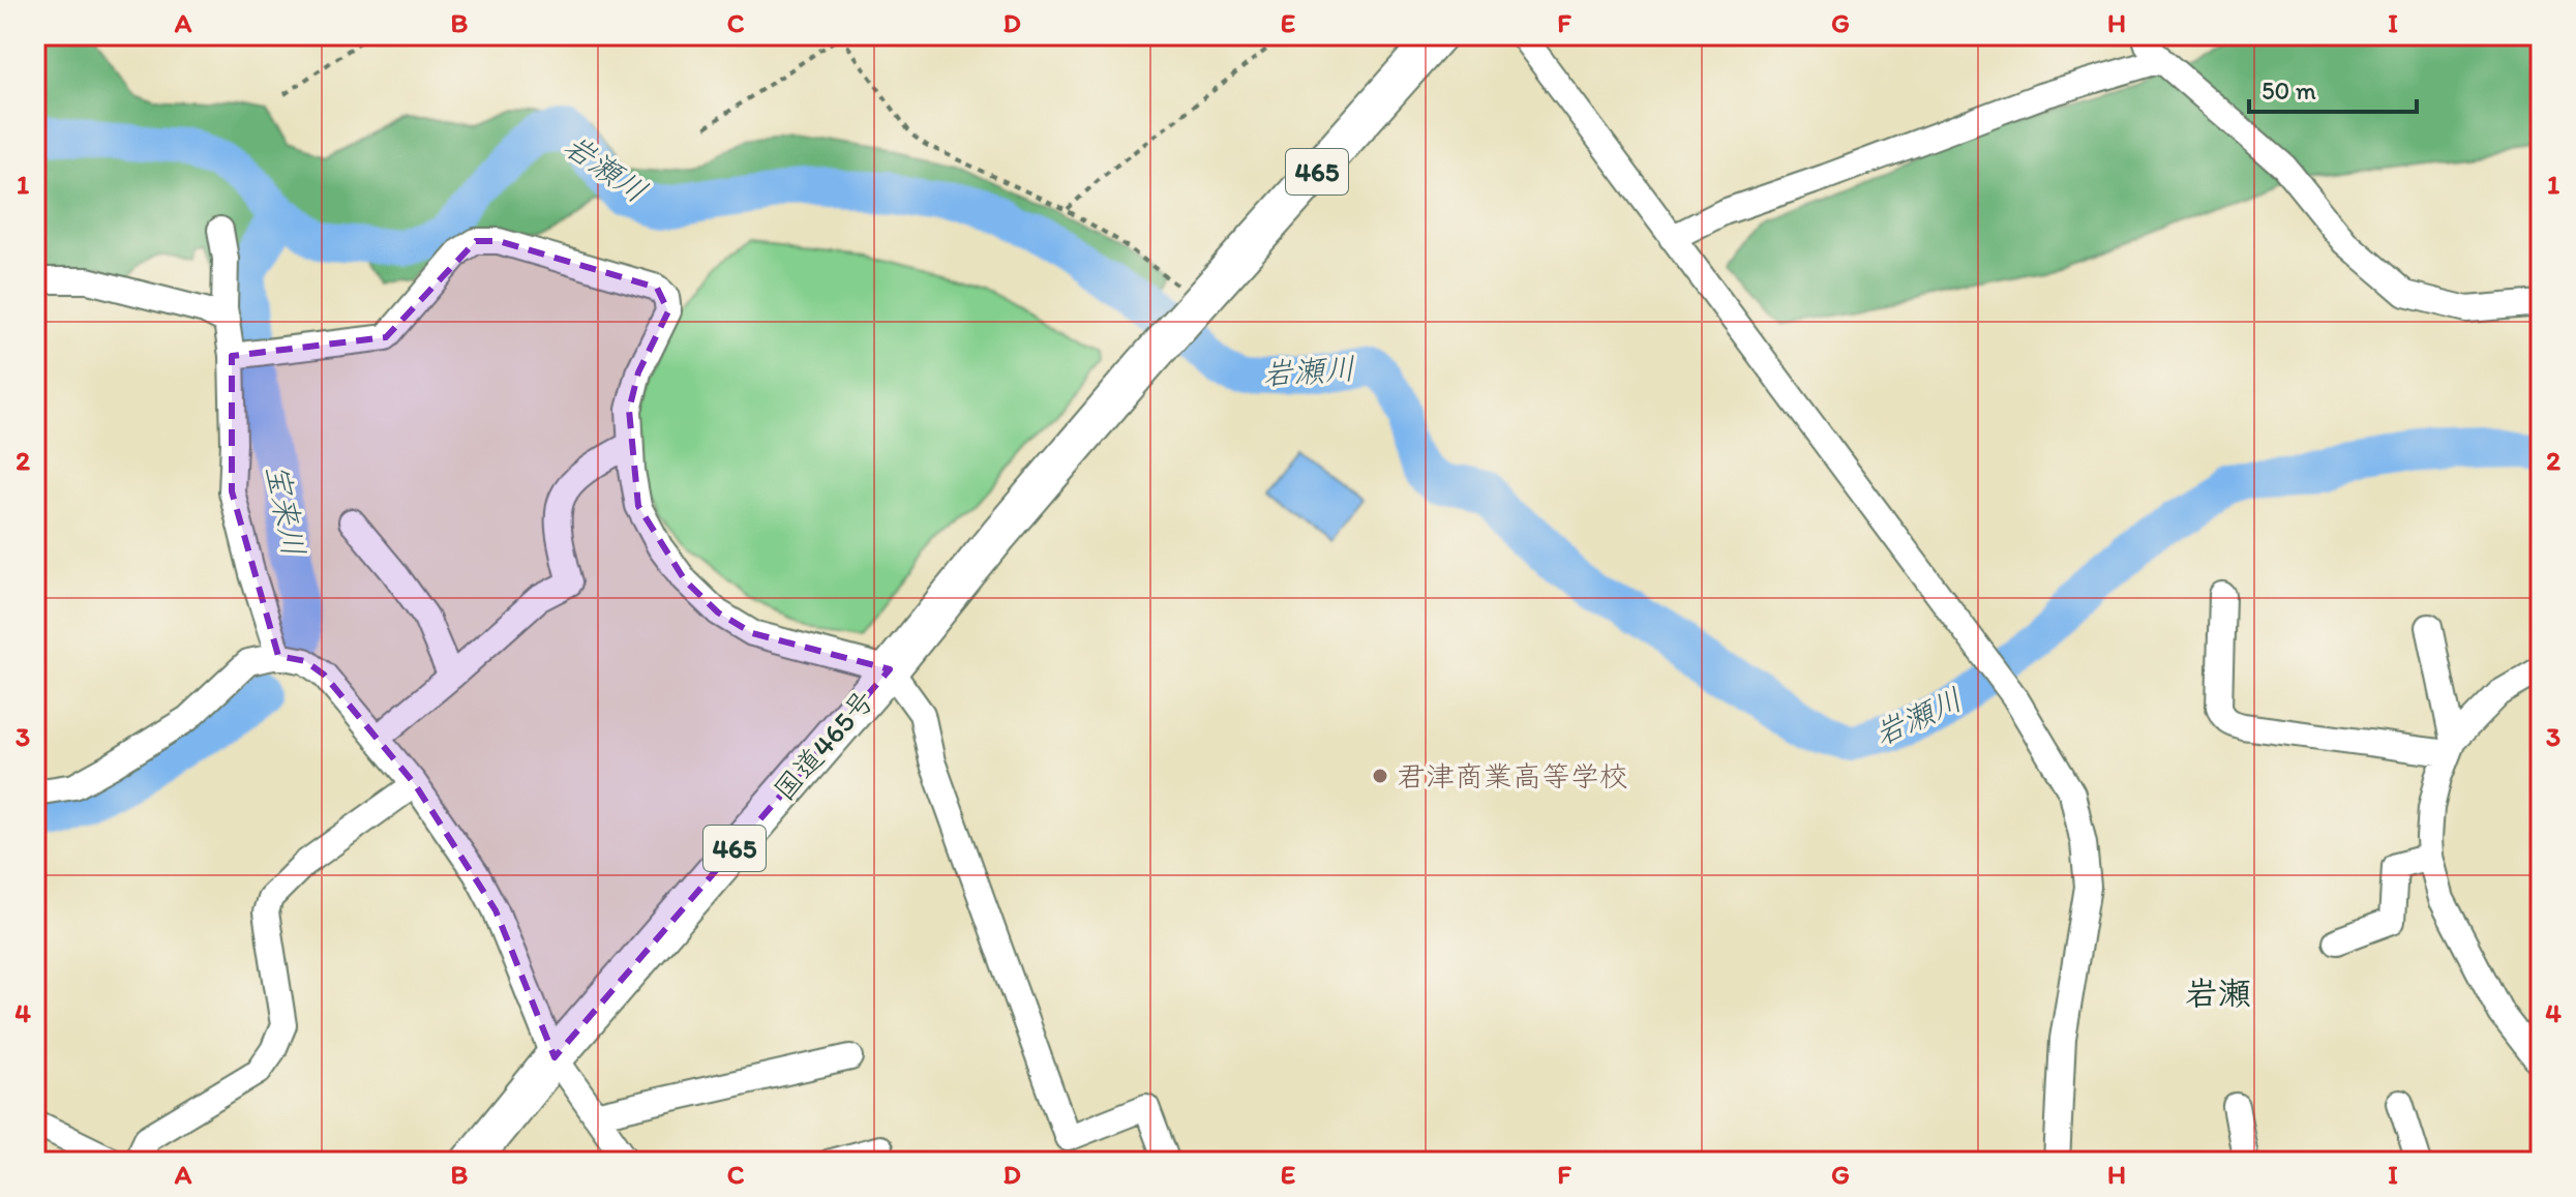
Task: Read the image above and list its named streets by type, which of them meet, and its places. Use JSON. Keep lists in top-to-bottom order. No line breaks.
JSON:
{"streets":{"highway":["465","国道465号"]},"crossings":[["465","国道465号"]],"districts":["岩瀬"],"water":["岩瀬川","宝来川"],"places":["君津商業高等学校"],"scale_bar":"50 m","grid":{"columns":["A","B","C","D","E","F","G","H","I"],"rows":["1","2","3","4"]}}
